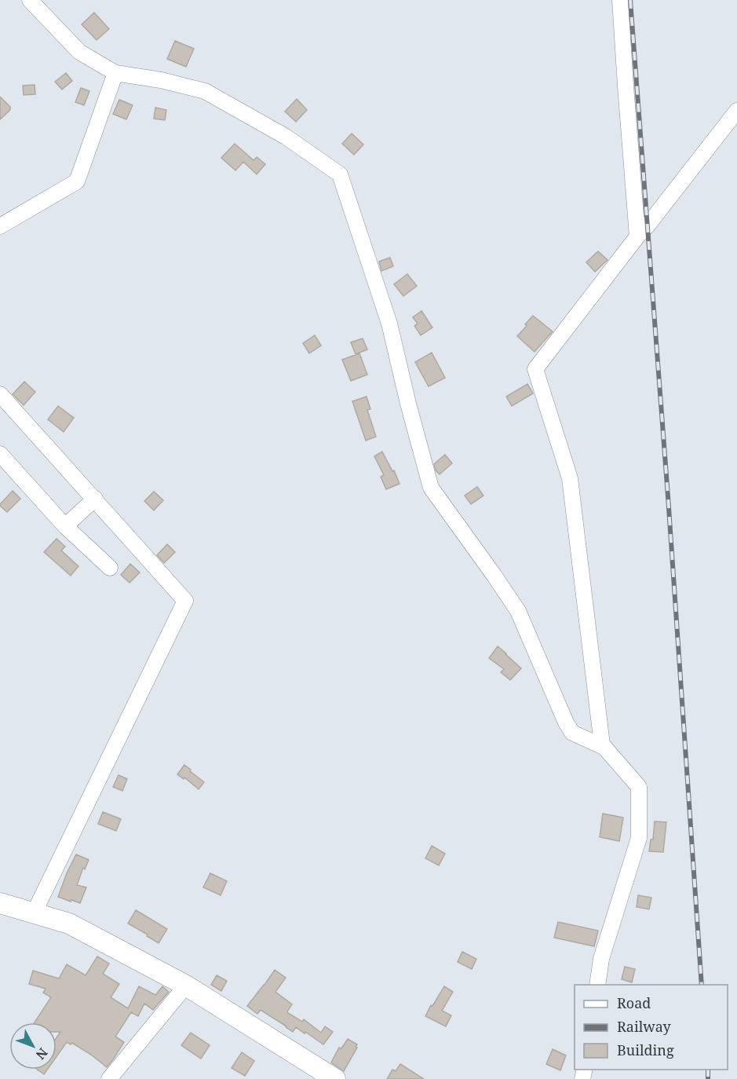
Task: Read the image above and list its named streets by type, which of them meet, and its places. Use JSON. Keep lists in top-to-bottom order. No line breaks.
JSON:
{"legend":["Road","Railway","Building"],"north":"bottom right"}
